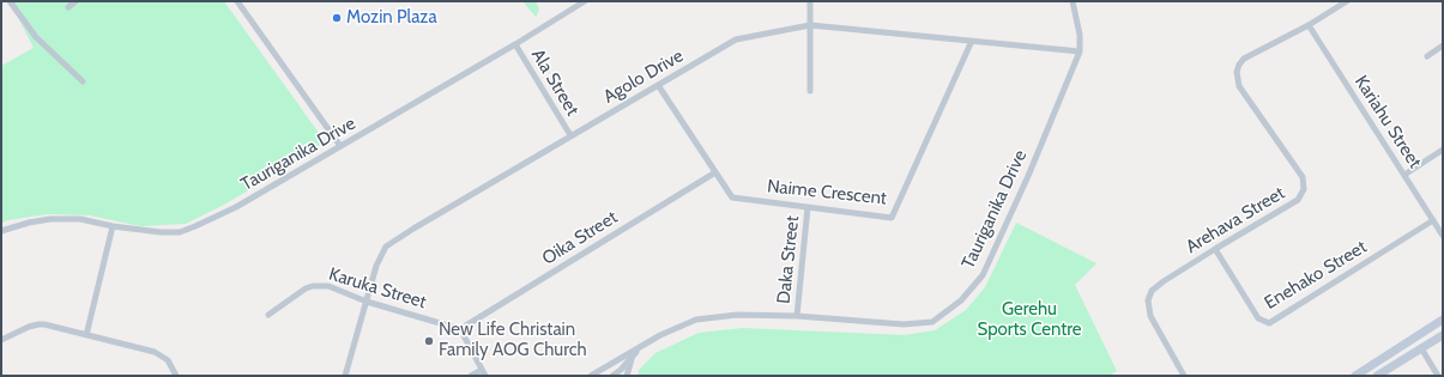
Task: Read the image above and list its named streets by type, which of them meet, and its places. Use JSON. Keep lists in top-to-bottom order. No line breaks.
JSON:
{"streets":{"street":["Agolo Drive","Ala Street","Kariahu Street","Tauriganika Drive","Naime Crescent","Arehava Street","Oika Street","Daka Street","Enehako Street","Karuka Street"]},"crossings":[["Agolo Drive","Ala Street"],["Agolo Drive","Tauriganika Drive"],["Agolo Drive","Naime Crescent"],["Agolo Drive","Karuka Street"],["Ala Street","Tauriganika Drive"],["Kariahu Street","Arehava Street"],["Kariahu Street","Enehako Street"],["Tauriganika Drive","Daka Street"],["Naime Crescent","Oika Street"],["Naime Crescent","Daka Street"],["Arehava Street","Enehako Street"],["Oika Street","Karuka Street"]],"parks":["Gerehu Sports Centre"],"places":["Mozin Plaza","New Life Christain Family AOG Church"]}
